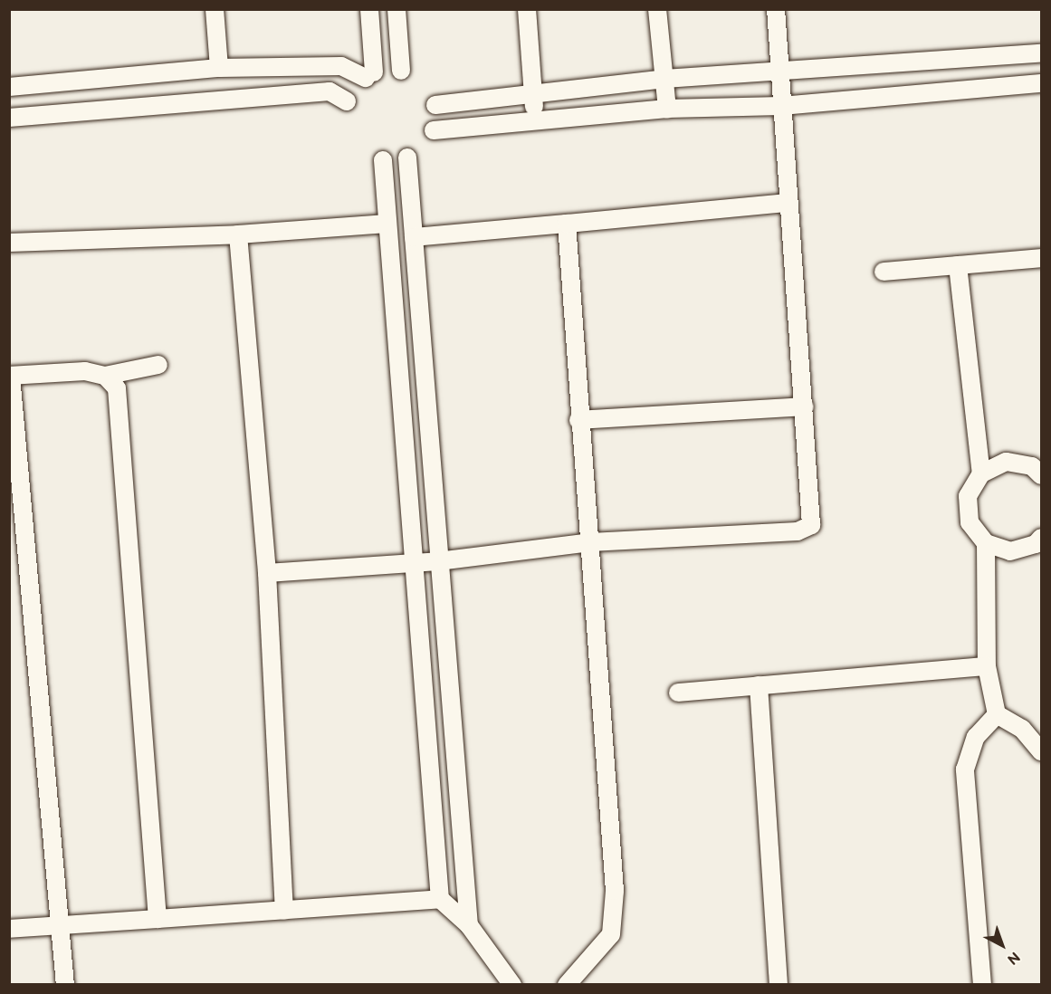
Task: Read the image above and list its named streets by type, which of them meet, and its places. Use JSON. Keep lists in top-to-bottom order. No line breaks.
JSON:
{"north":"bottom right"}
